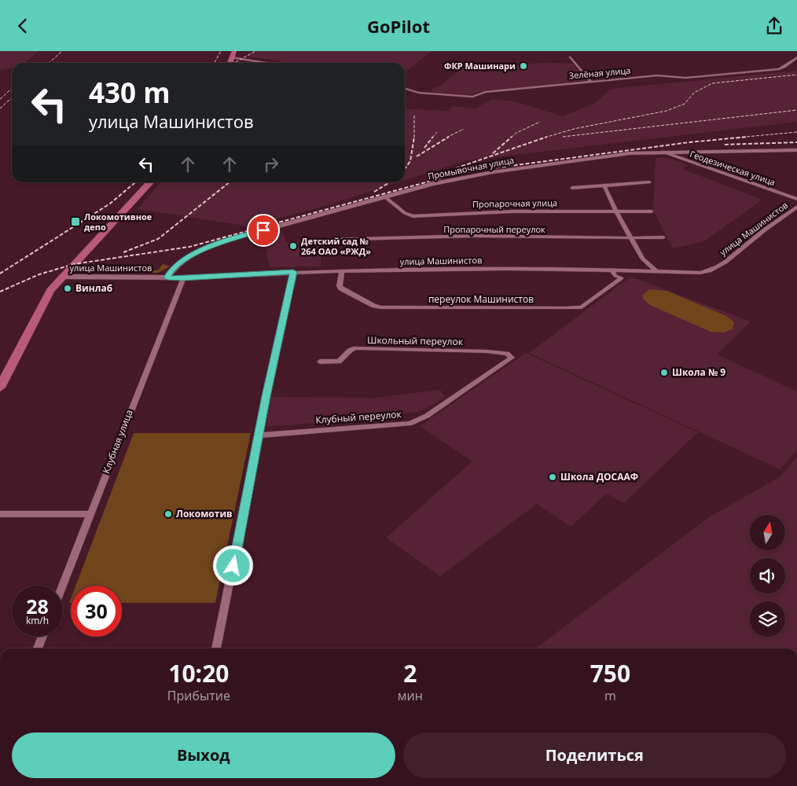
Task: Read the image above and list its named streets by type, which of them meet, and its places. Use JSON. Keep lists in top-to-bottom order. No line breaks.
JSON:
{"streets":{"street":["Зелёная улица","Промывочная улица","Геодезическая улица","Пропарочная улица","улица Машинистов","Пропарочный переулок","переулок Машинистов","Школьный переулок","Клубный переулок","Клубная улица"]},"crossings":[["Промывочная улица","Геодезическая улица"],["Промывочная улица","Пропарочная улица"],["Промывочная улица","улица Машинистов"],["улица Машинистов","переулок Машинистов"],["улица Машинистов","Клубная улица"],["Школьный переулок","Клубный переулок"]],"places":{"other":["ФКР Машинари","Детский сад № 264 ОАО «РЖД»","Винлаб","Школа № 9","Школа ДОСААФ","Локомотив"],"transit":["Локомотивное депо"]},"north":"top","page":{"header":"GoPilot","turn":["430 m","улица Машинистов"],"speed":"28 km/h","limit":"30","eta":["10:20","Прибытие","2","мин","750","m"],"buttons":["Выход","Поделиться"]}}
